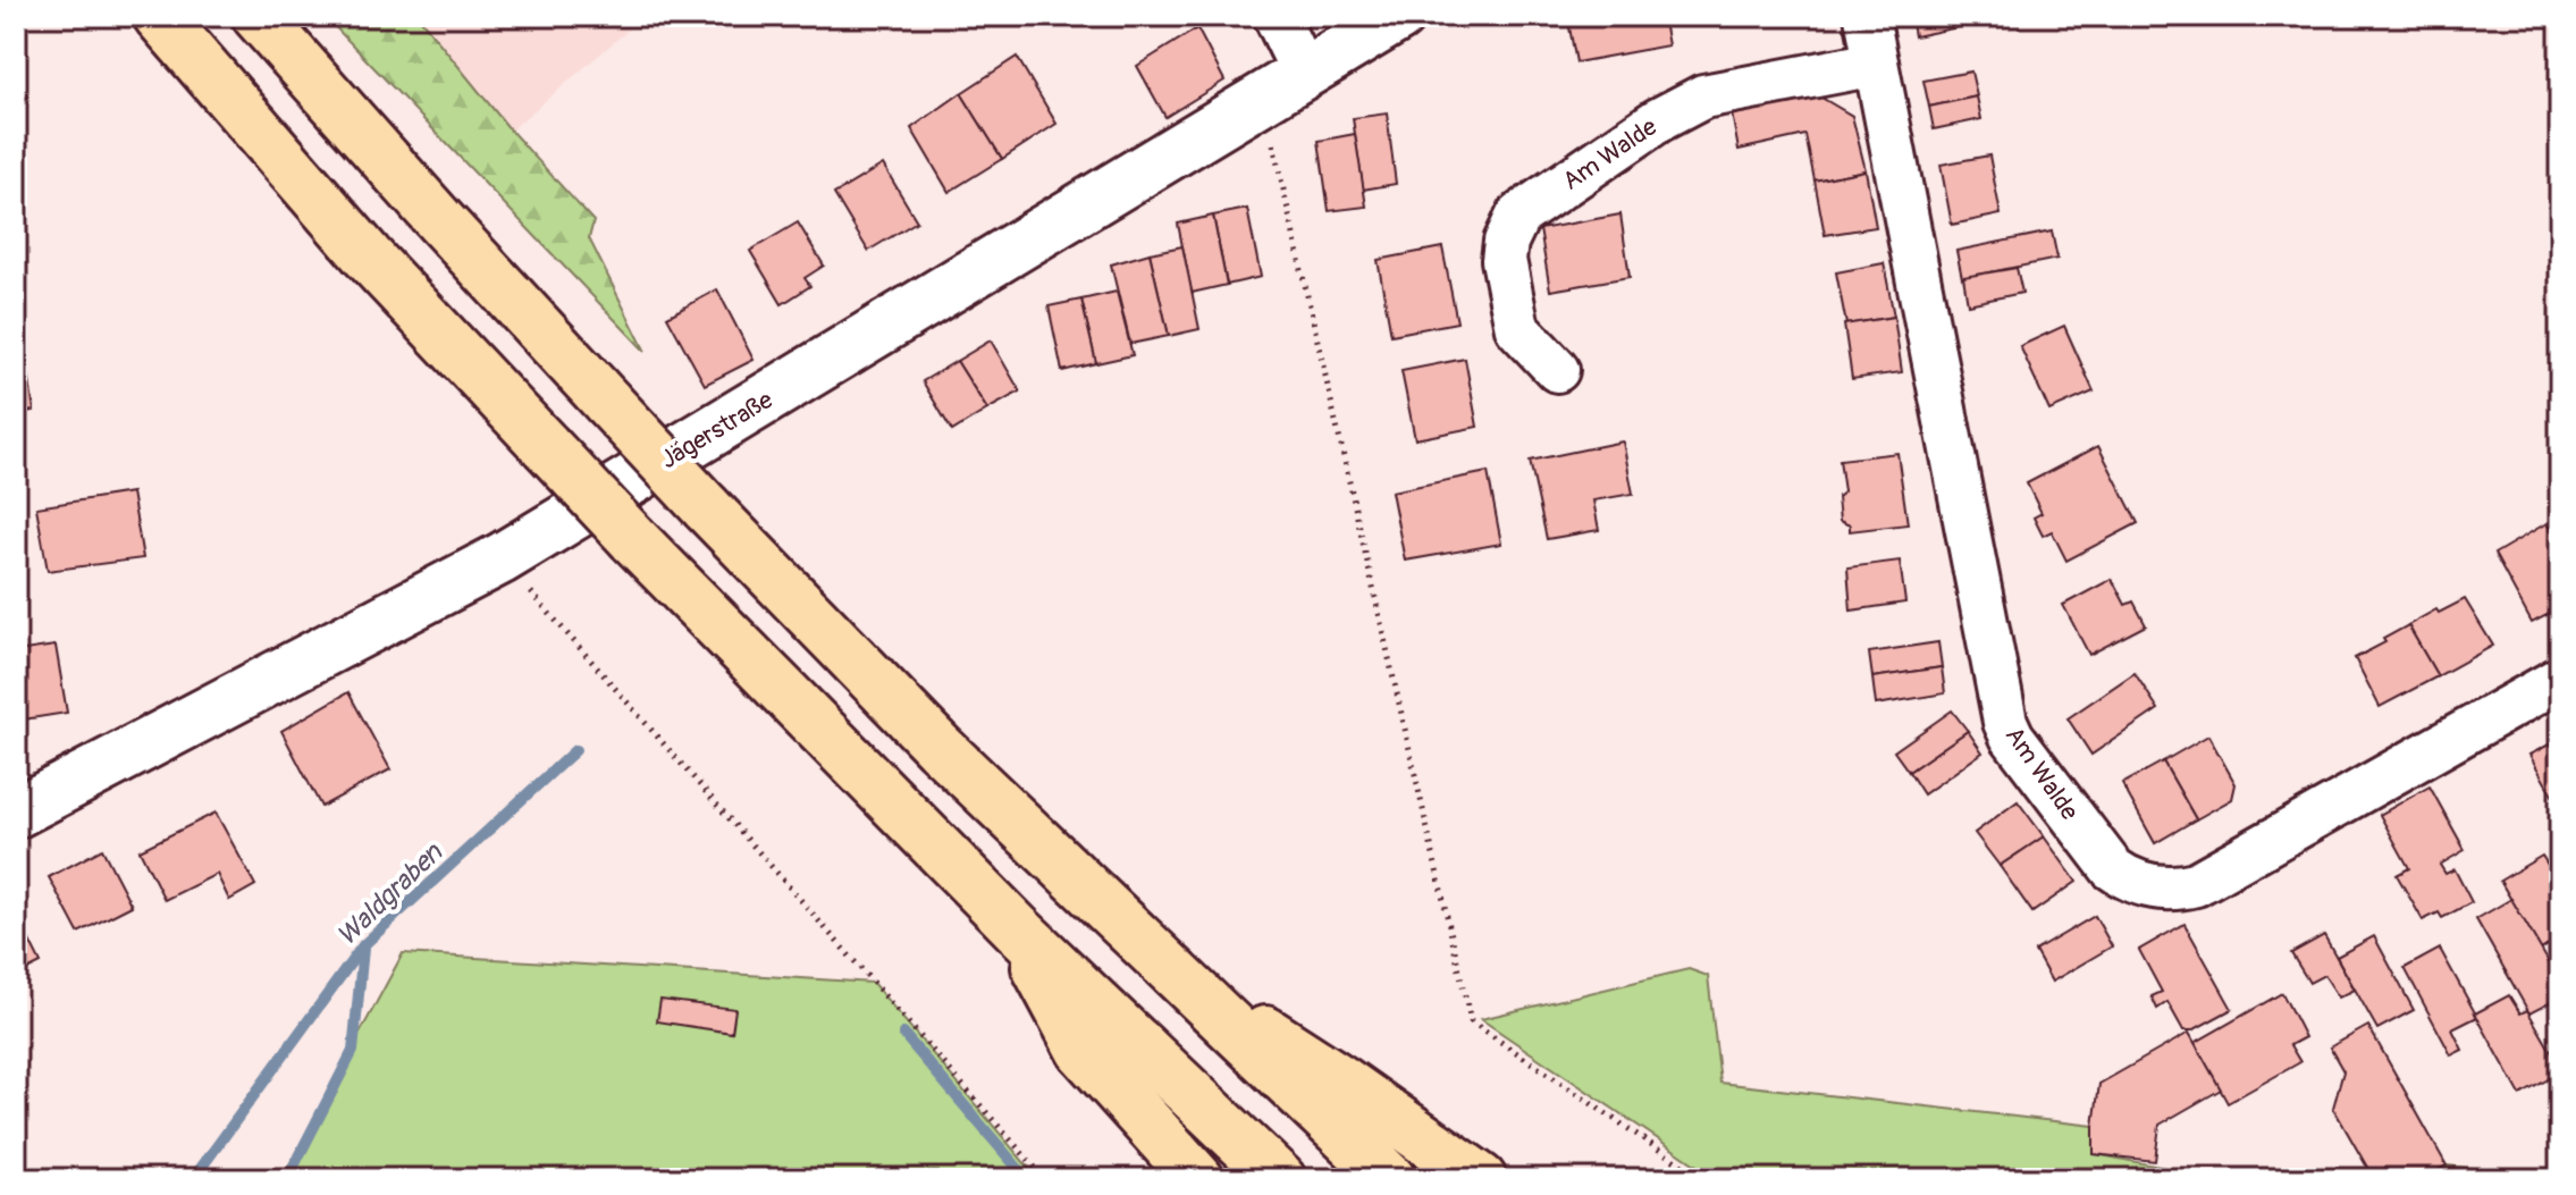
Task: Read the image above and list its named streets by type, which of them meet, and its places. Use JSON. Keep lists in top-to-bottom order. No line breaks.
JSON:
{"streets":{"street":["Am Walde","Jägerstraße"]},"water":["Waldgraben"]}
